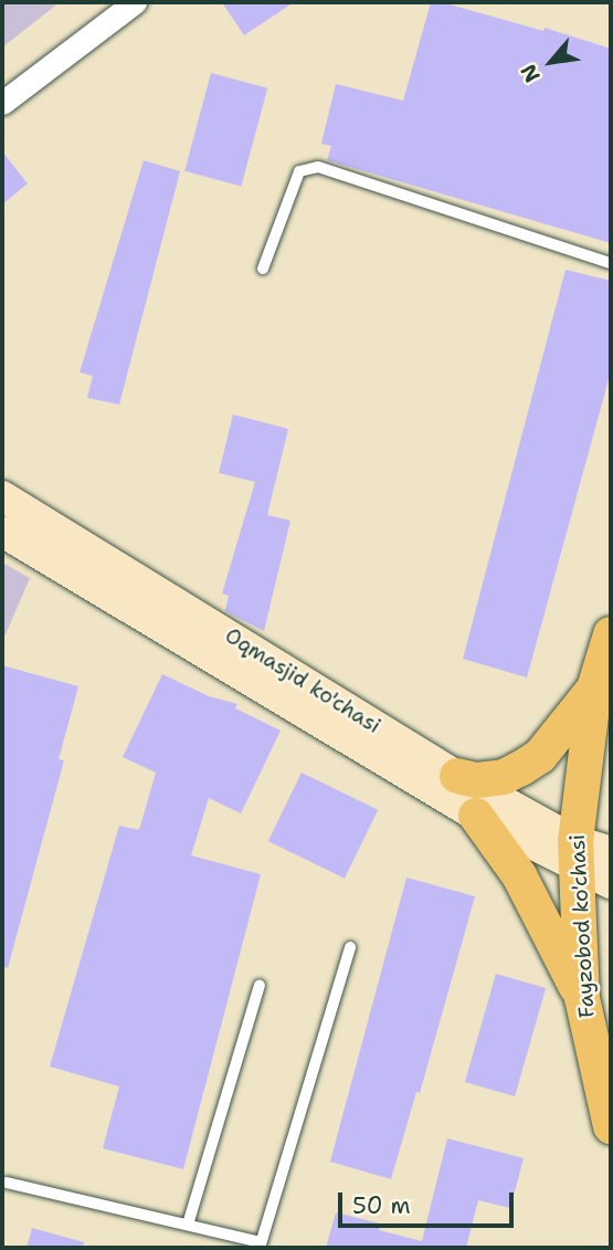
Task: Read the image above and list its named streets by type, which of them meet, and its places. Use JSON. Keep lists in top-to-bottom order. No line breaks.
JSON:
{"streets":{"main road":["Oqmasjid ko'chasi","Fayzobod ko'chasi"]},"crossings":[["Oqmasjid ko'chasi","Fayzobod ko'chasi"]],"scale_bar":"50 m","north":"bottom left"}
